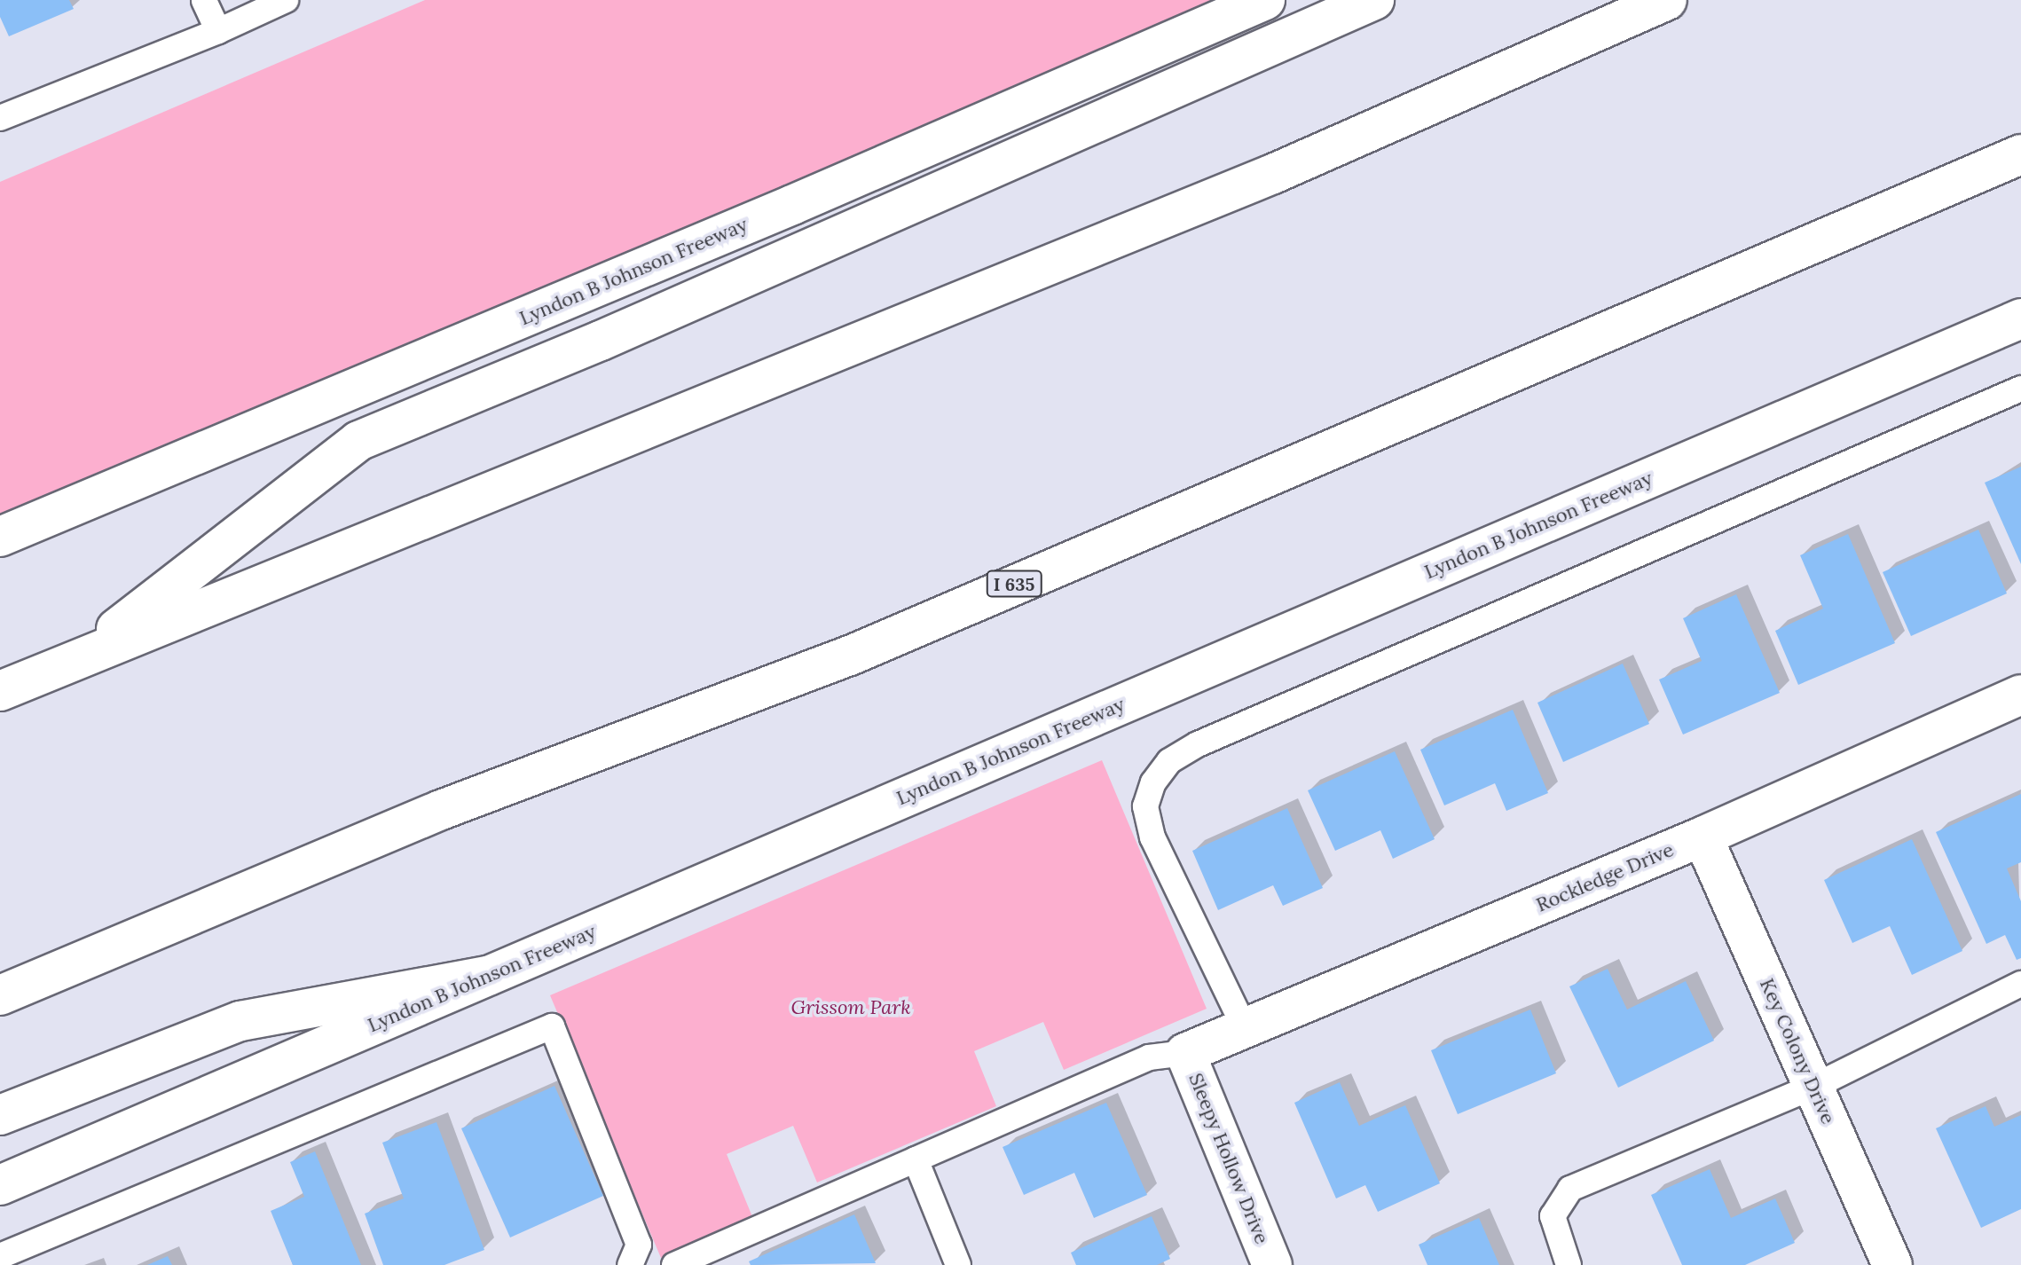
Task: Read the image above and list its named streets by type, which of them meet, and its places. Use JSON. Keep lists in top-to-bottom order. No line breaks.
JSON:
{"streets":{"main road":["Lyndon B Johnson Freeway","I 635","Rockledge Drive","Key Colony Drive","Sleepy Hollow Drive"]},"crossings":[["Rockledge Drive","Key Colony Drive"],["Rockledge Drive","Sleepy Hollow Drive"]],"parks":["Grissom Park"]}
